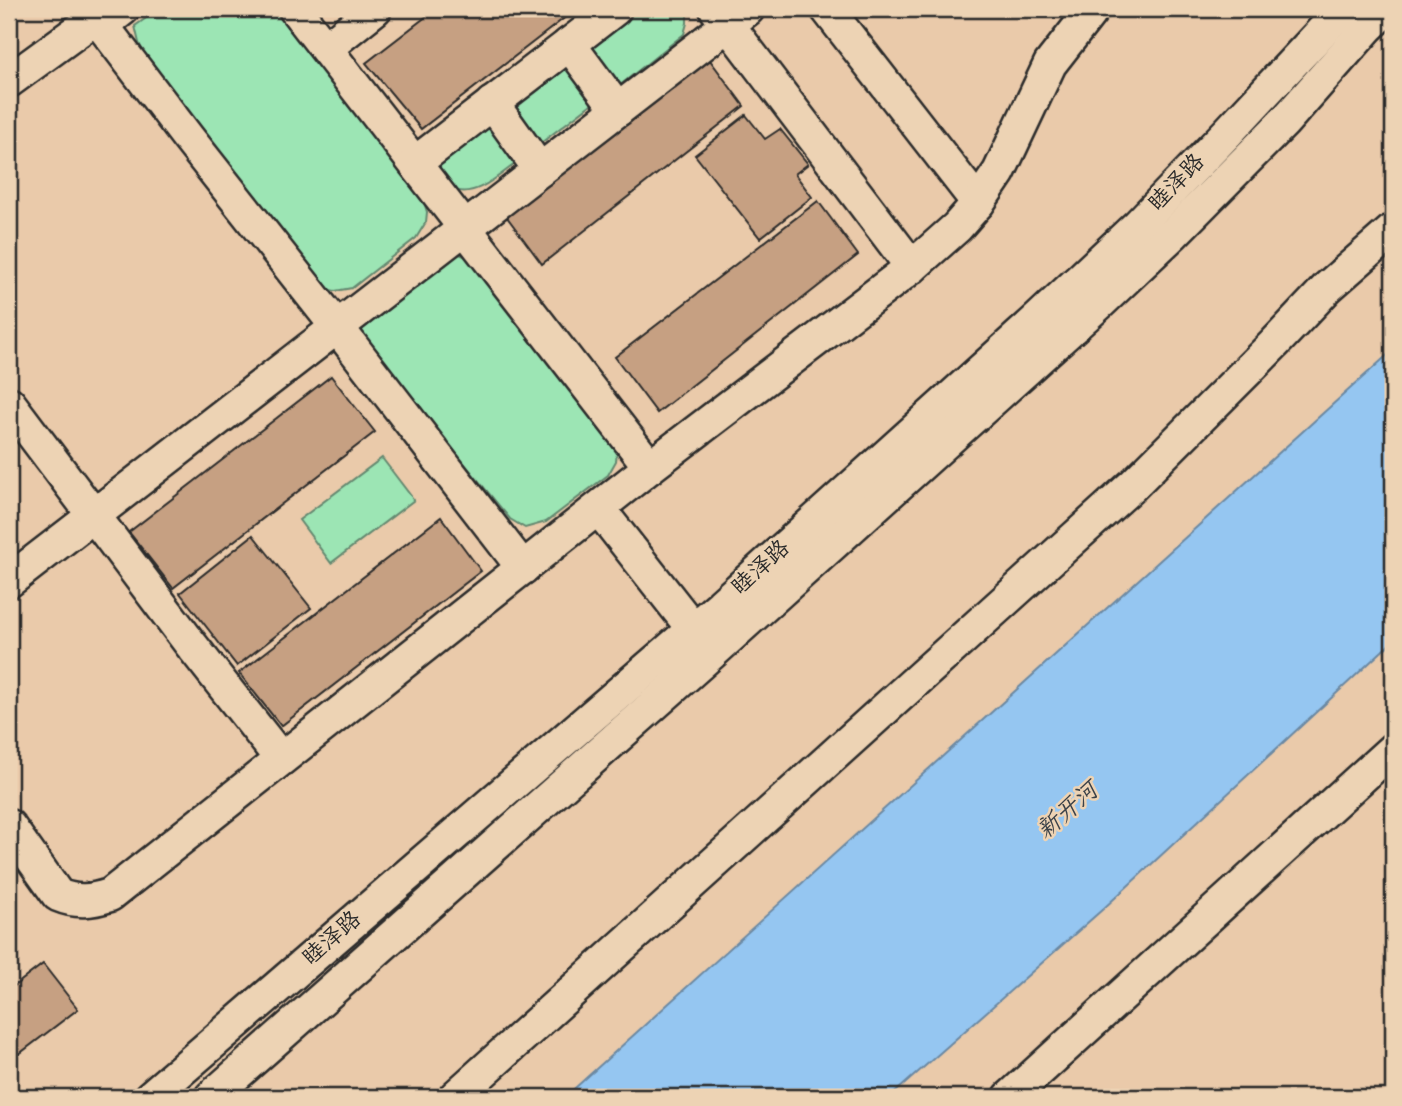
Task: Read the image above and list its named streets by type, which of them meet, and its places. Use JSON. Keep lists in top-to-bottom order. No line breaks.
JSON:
{"streets":{"street":["睦泽路"]},"water":["新开河"]}
